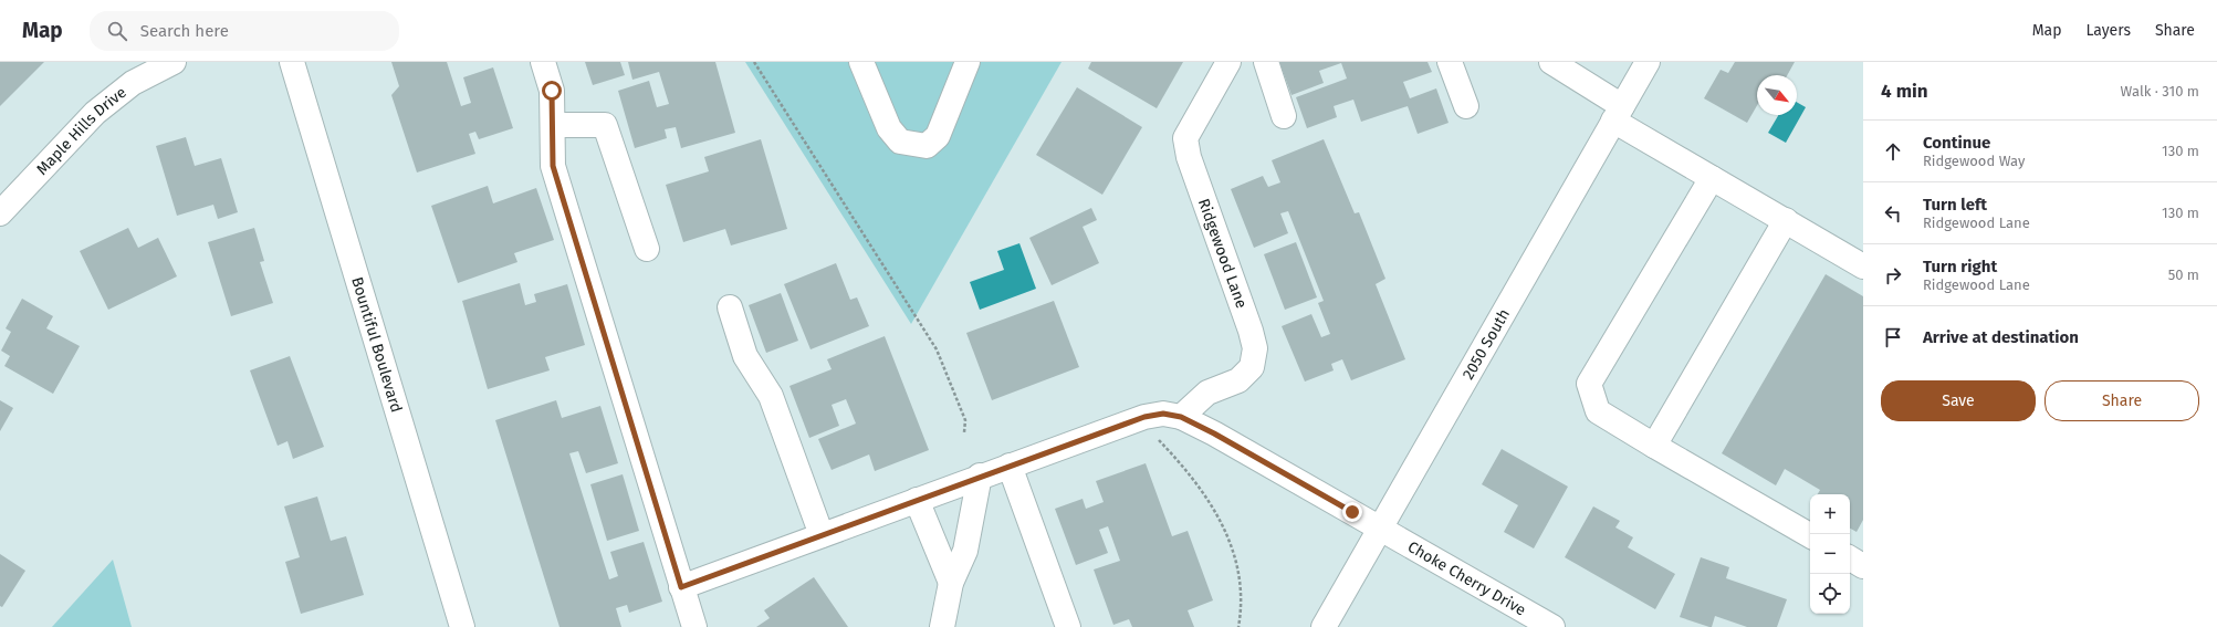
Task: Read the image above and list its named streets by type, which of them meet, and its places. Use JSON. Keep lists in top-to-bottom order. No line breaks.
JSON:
{"streets":{"street":["Maple Hills Drive","Ridgewood Lane","Bountiful Boulevard","2050 South","Choke Cherry Drive"]},"crossings":[["2050 South","Choke Cherry Drive"]],"north":"bottom right","page":{"header":"Map","search":"Search here","nav":["Map","Layers","Share"],"heading":["4 min","Walk · 310 m"],"list":[["Continue","Ridgewood Way","130 m"],["Turn left","Ridgewood Lane","130 m"],["Turn right","Ridgewood Lane","50 m"],"Arrive at destination"],"buttons":["Save","Share"],"map_buttons":["+","−"]}}
